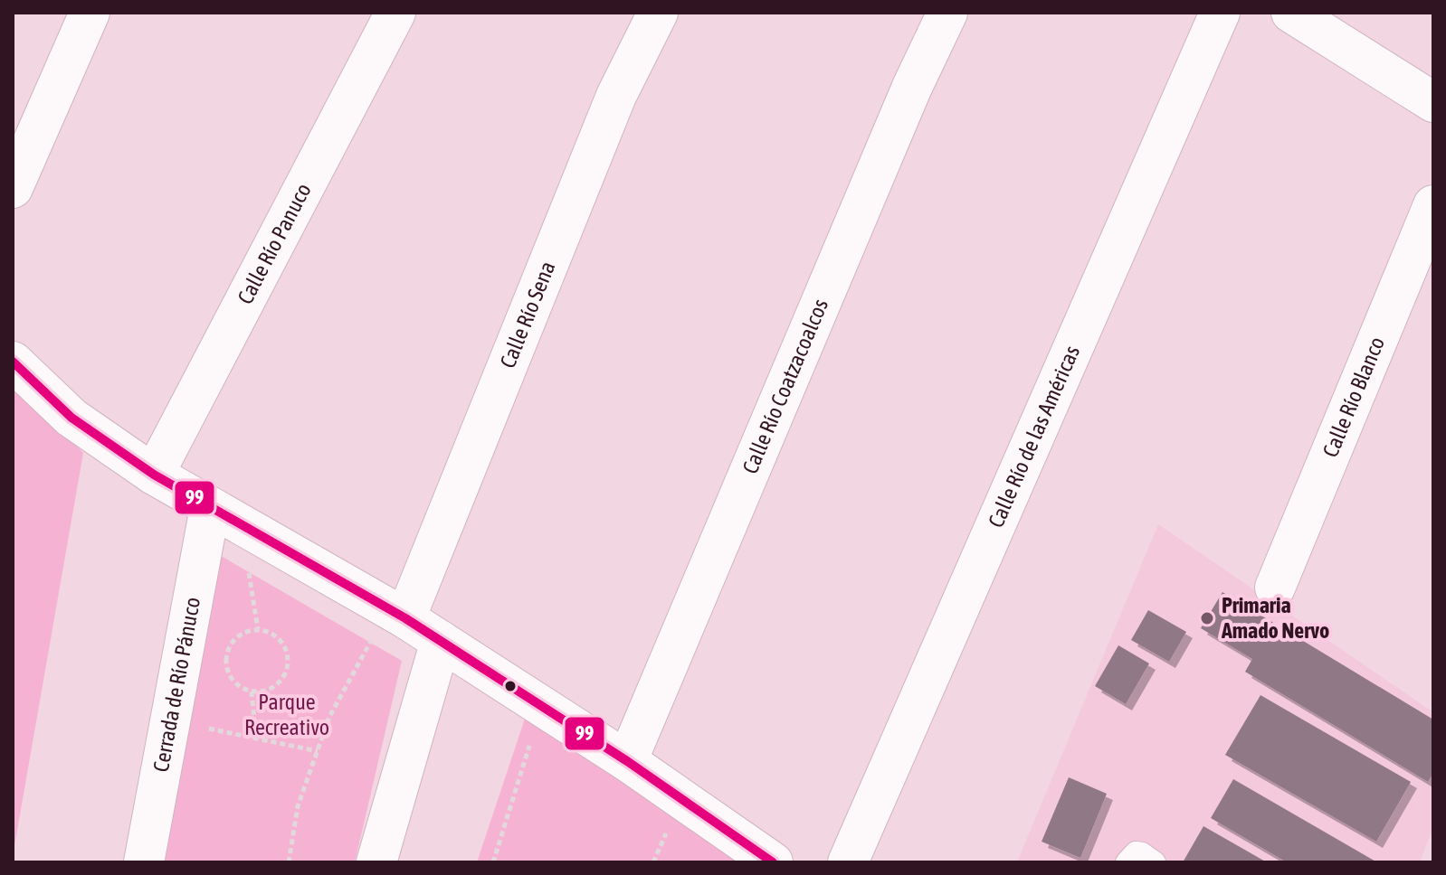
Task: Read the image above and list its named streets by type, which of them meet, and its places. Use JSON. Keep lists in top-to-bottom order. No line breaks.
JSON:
{"streets":{"street":["Calle Río Panuco","Calle Río Sena","Calle Río Coatzacoalcos","Calle Río Blanco","Calle Río de las Américas","Cerrada de Río Pánuco"]},"parks":["Parque Recreativo"],"places":["Primaria Amado Nervo"],"lines":["transit line 99"]}
